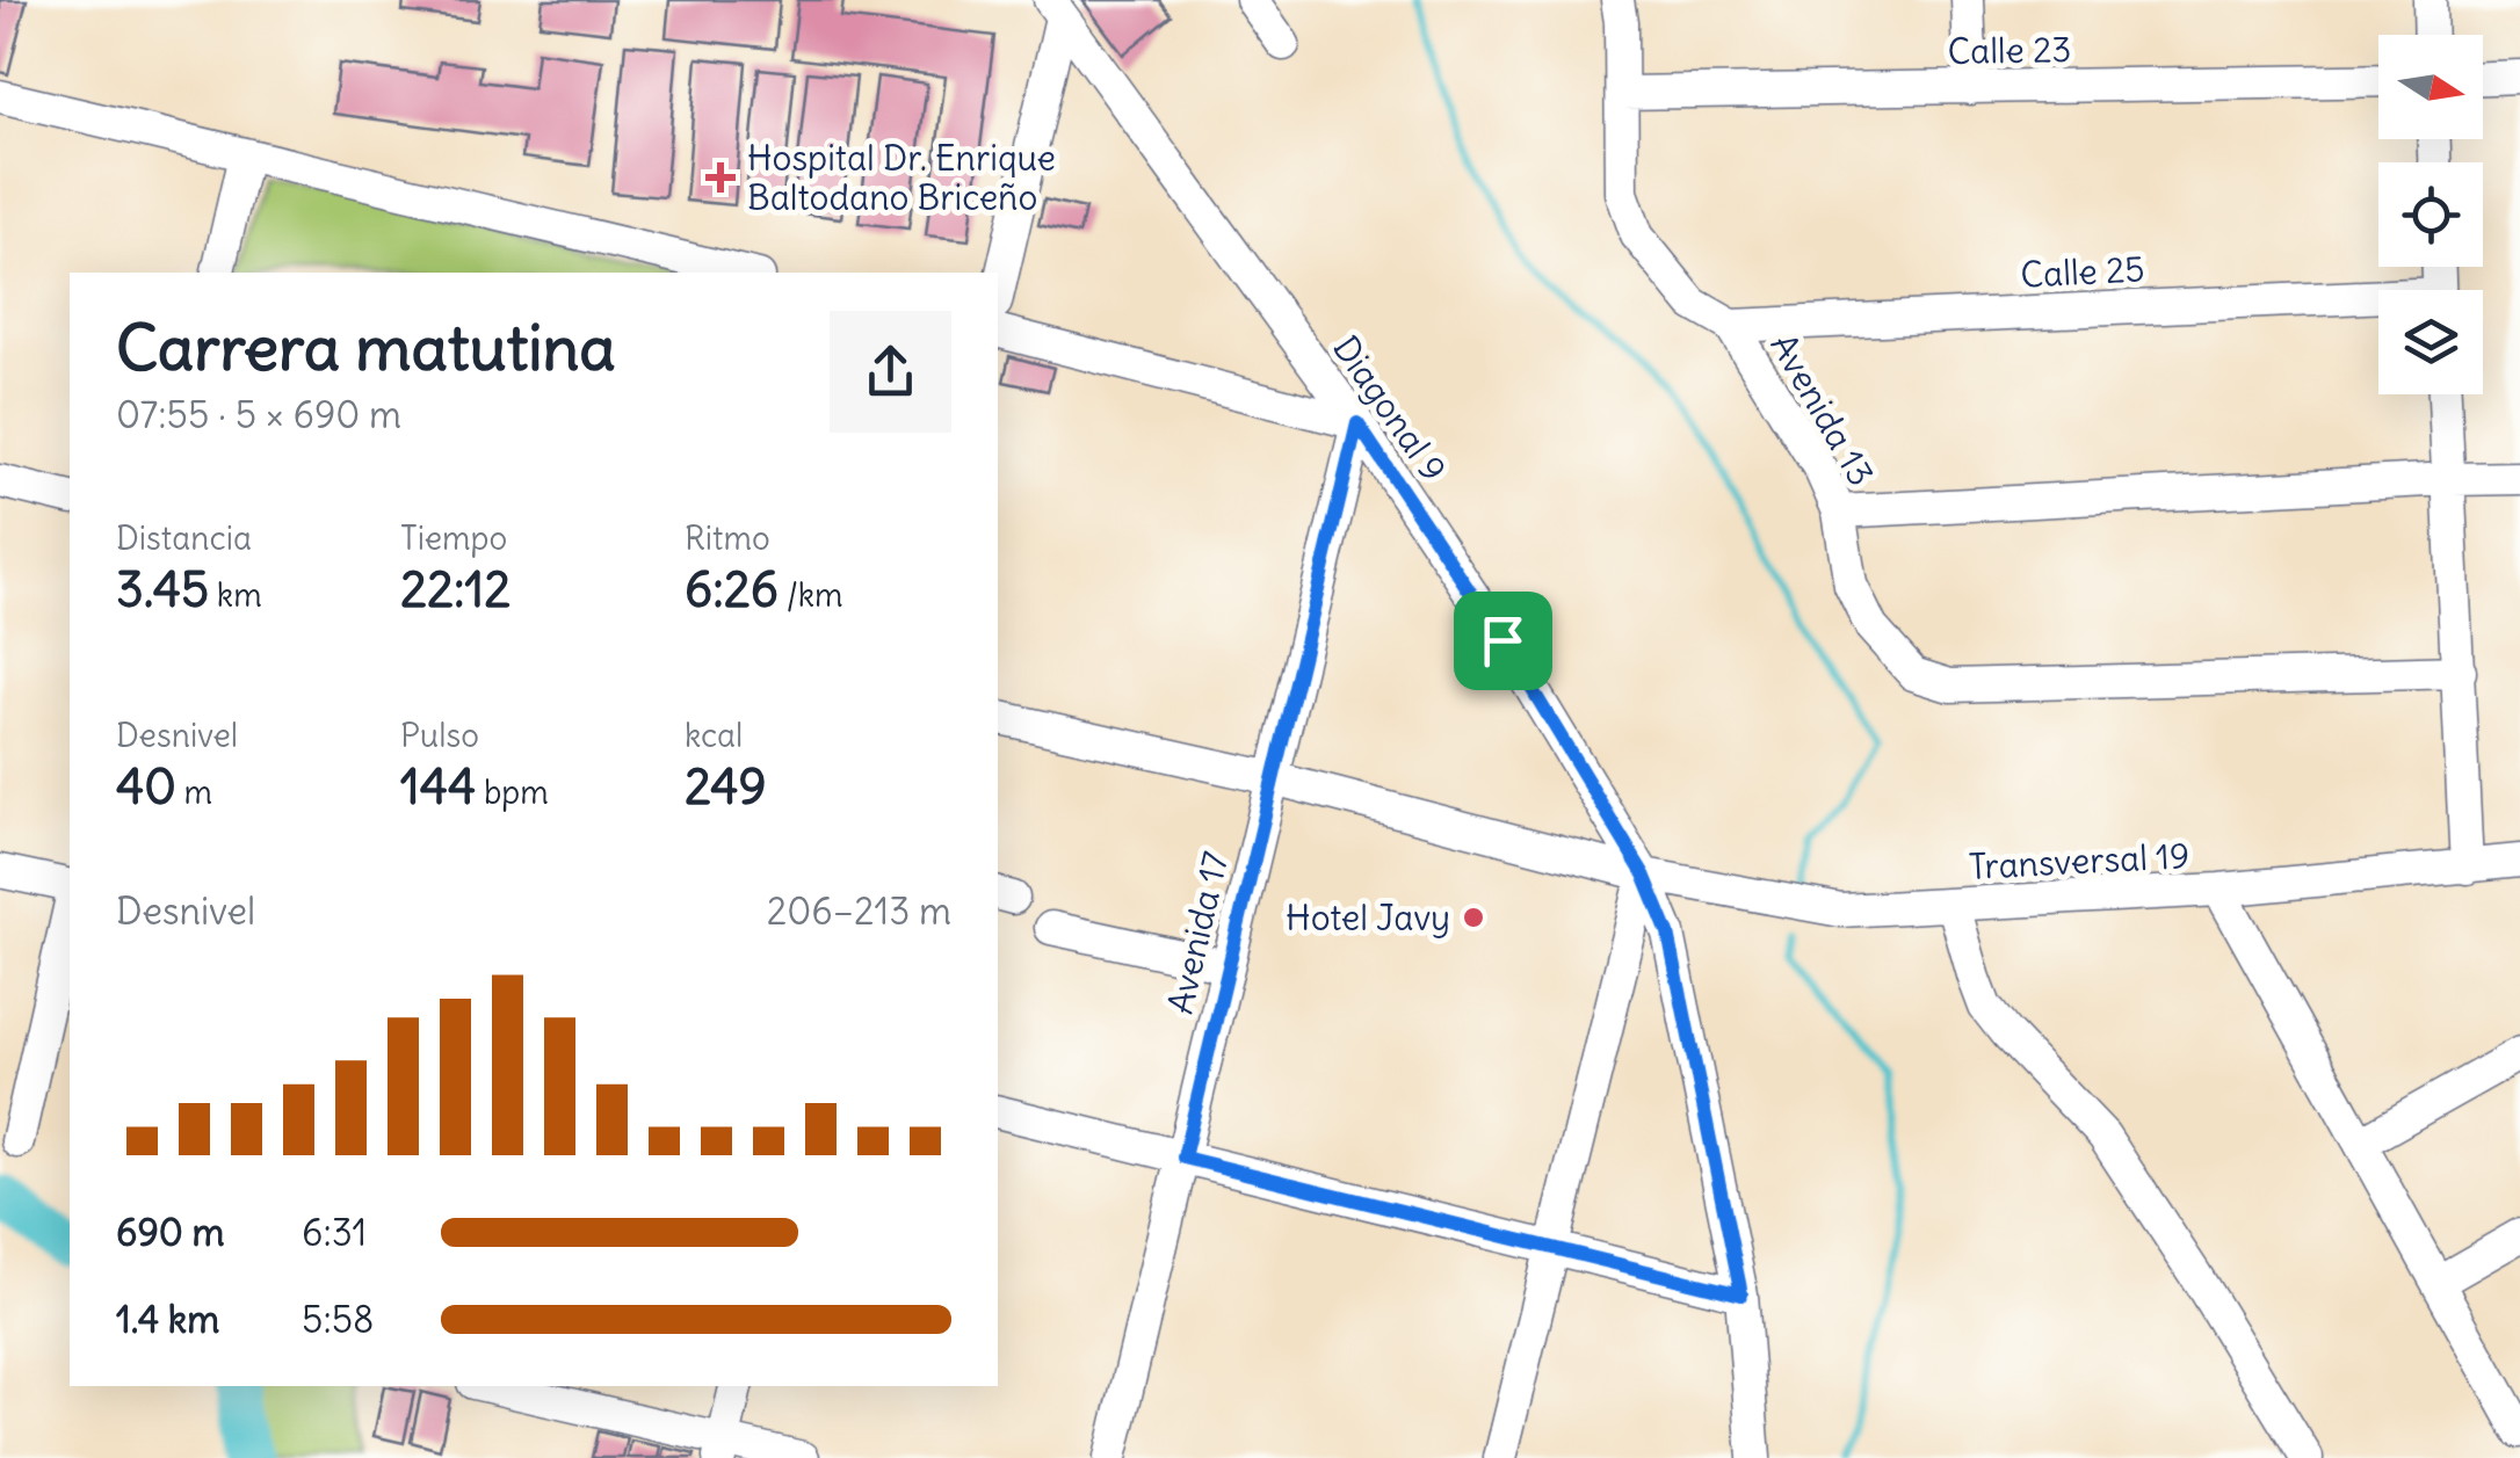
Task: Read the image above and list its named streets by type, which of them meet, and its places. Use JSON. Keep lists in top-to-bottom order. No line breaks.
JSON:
{"streets":{"street":["Calle 23","Calle 25","Diagonal 9","Avenida 13","Transversal 19","Avenida 17"]},"crossings":[["Calle 23","Avenida 13"],["Calle 25","Avenida 13"],["Diagonal 9","Transversal 19"],["Diagonal 9","Avenida 17"],["Transversal 19","Avenida 17"]],"places":{"health":["Hospital Dr. Enrique Baltodano Briceño"],"other":["Hotel Javy"]},"north":"right","page":{"heading":["Carrera matutina","07:55 · 5 × 690 m"],"stats":[["Distancia","3.45 km"],["Tiempo","22:12"],["Ritmo","6:26 /km"],["Desnivel","40 m"],["Pulso","144 bpm"],["kcal","249"]],"chart":["Desnivel","206–213 m"],"list":[{"name":"690 m","note":"6:31"},{"name":"1.4 km","note":"5:58"}]}}
